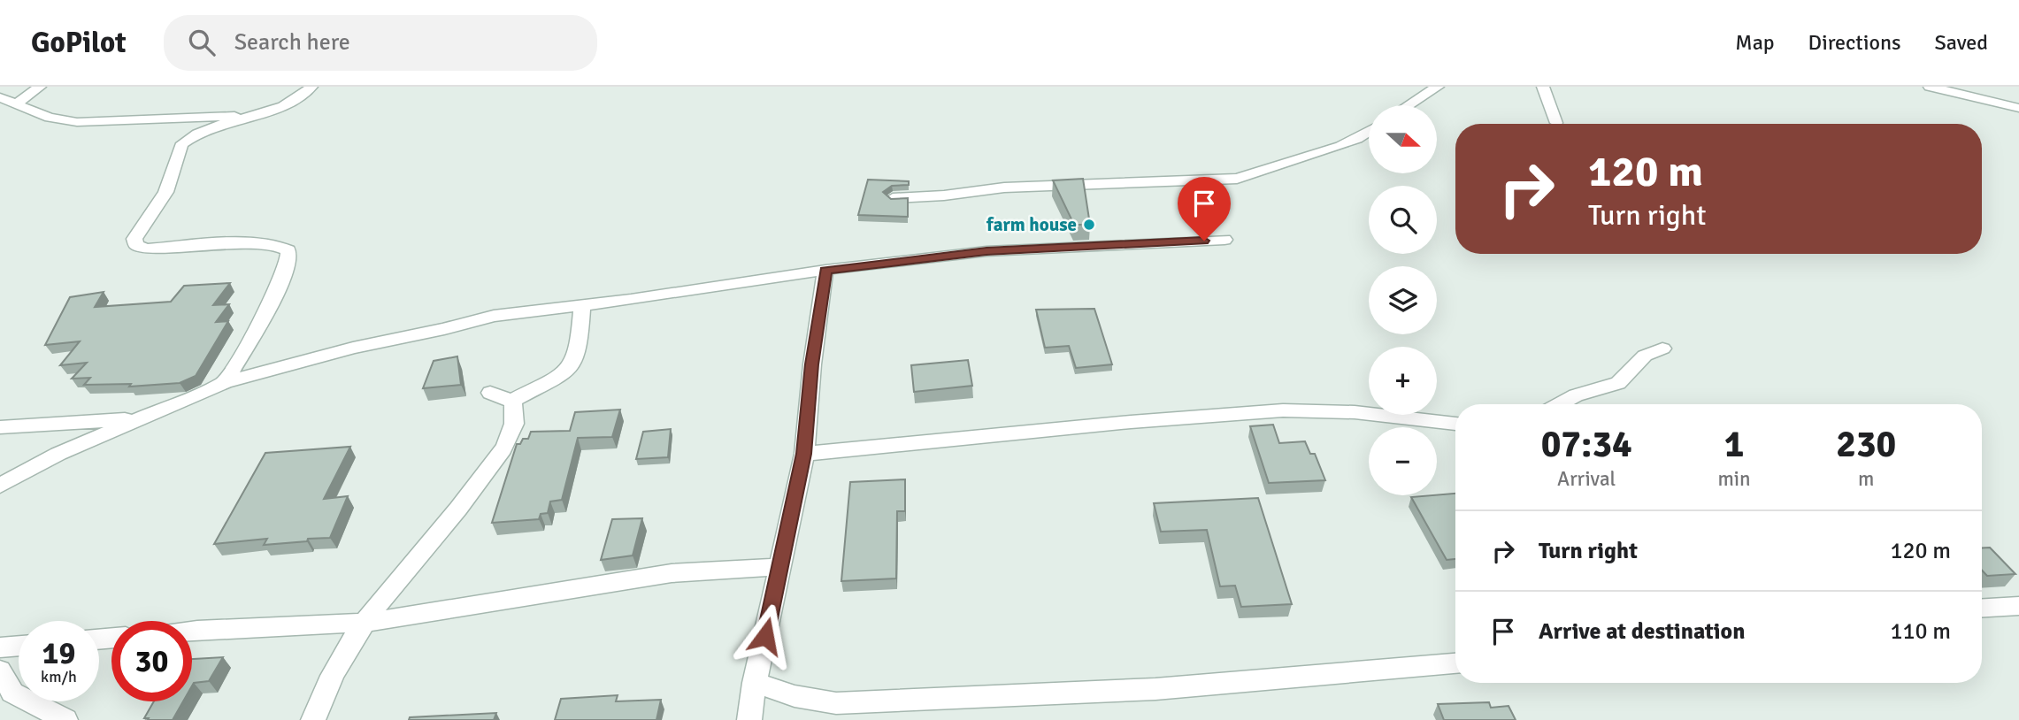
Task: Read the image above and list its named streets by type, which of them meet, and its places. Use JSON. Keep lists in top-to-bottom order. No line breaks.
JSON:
{"places":["farm house"],"north":"right","page":{"header":"GoPilot","search":"Search here","nav":["Map","Directions","Saved"],"map_buttons":["+","−"],"turn":["120 m","Turn right"],"eta":["07:34","Arrival","1","min","230","m"],"list":[{"name":"Turn right","value":"120 m"},{"name":"Arrive at destination","value":"110 m"}],"speed":"19 km/h","limit":"30"}}
